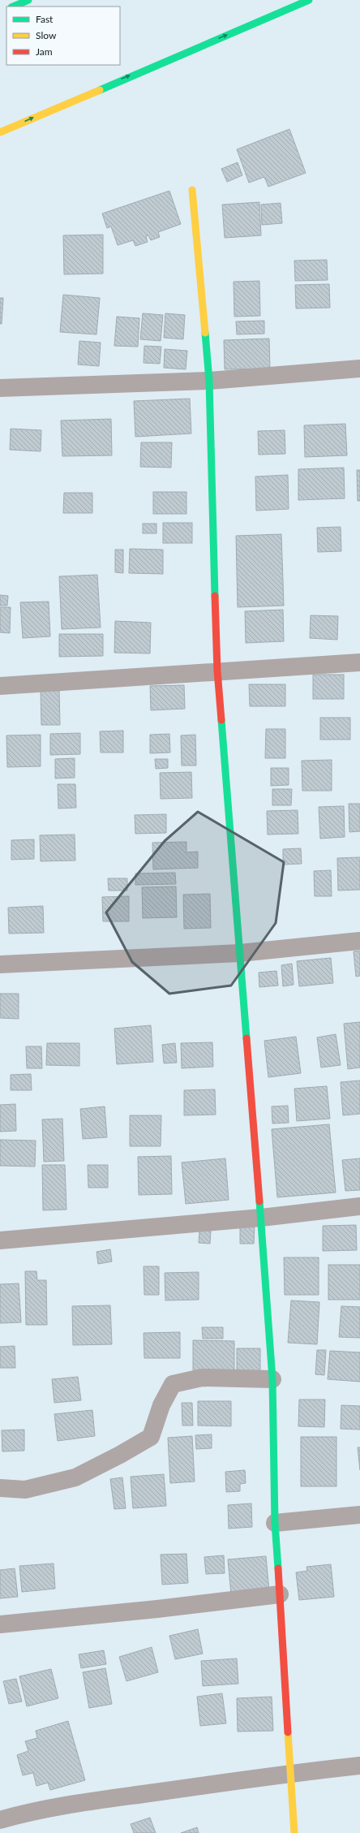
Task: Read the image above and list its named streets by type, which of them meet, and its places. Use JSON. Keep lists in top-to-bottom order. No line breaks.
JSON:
{"legend":["Fast","Slow","Jam"]}
